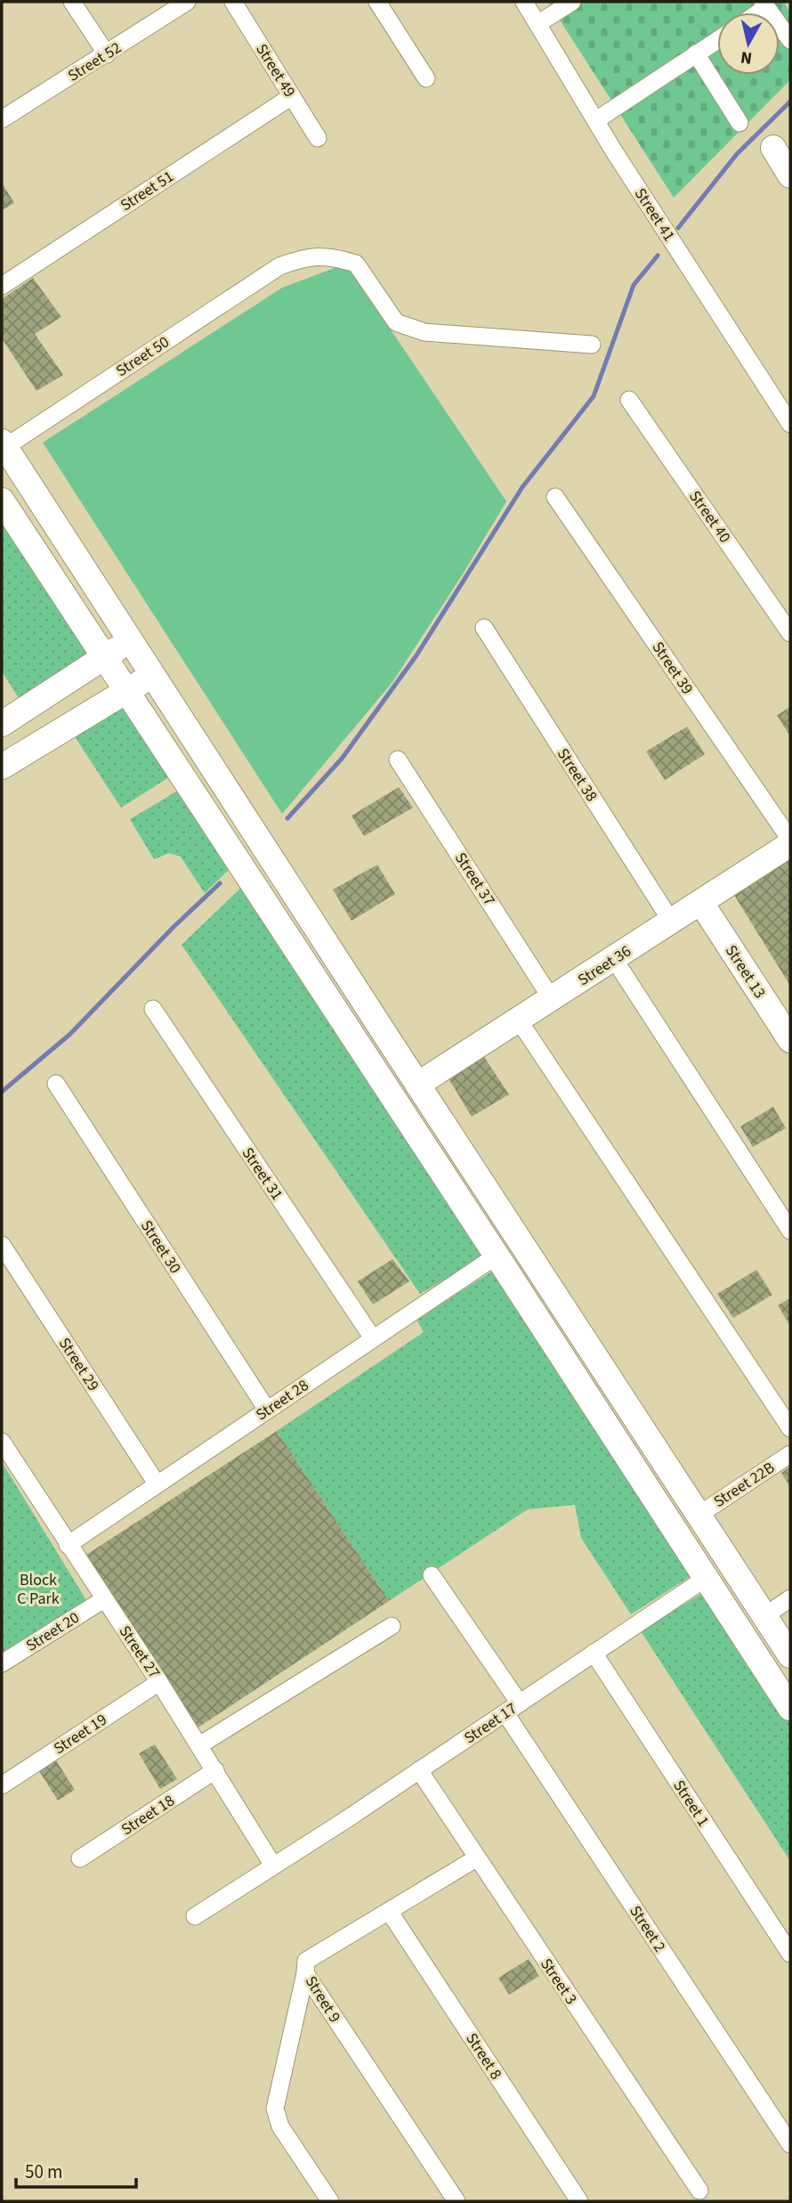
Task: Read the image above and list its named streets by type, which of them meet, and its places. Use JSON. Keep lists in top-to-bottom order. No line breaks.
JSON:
{"streets":{"street":["Street 52","Street 49","Street 51","Street 41","Street 50","Street 40","Street 39","Street 38","Street 37","Street 36","Street 13","Street 31","Street 30","Street 29","Street 28","Street 22B","Street 20","Street 27","Street 17","Street 19","Street 1","Street 18","Street 2","Street 3","Street 9","Street 8"]},"crossings":[["Street 49","Street 51"],["Street 39","Street 36"],["Street 38","Street 36"],["Street 37","Street 36"],["Street 36","Street 13"],["Street 31","Street 28"],["Street 30","Street 28"],["Street 29","Street 28"],["Street 28","Street 27"],["Street 20","Street 27"],["Street 27","Street 17"],["Street 27","Street 19"],["Street 27","Street 18"],["Street 17","Street 1"],["Street 17","Street 2"],["Street 17","Street 3"],["Street 3","Street 9"],["Street 9","Street 8"]],"parks":["Block C Park"],"scale_bar":"50 m","north":"bottom"}
